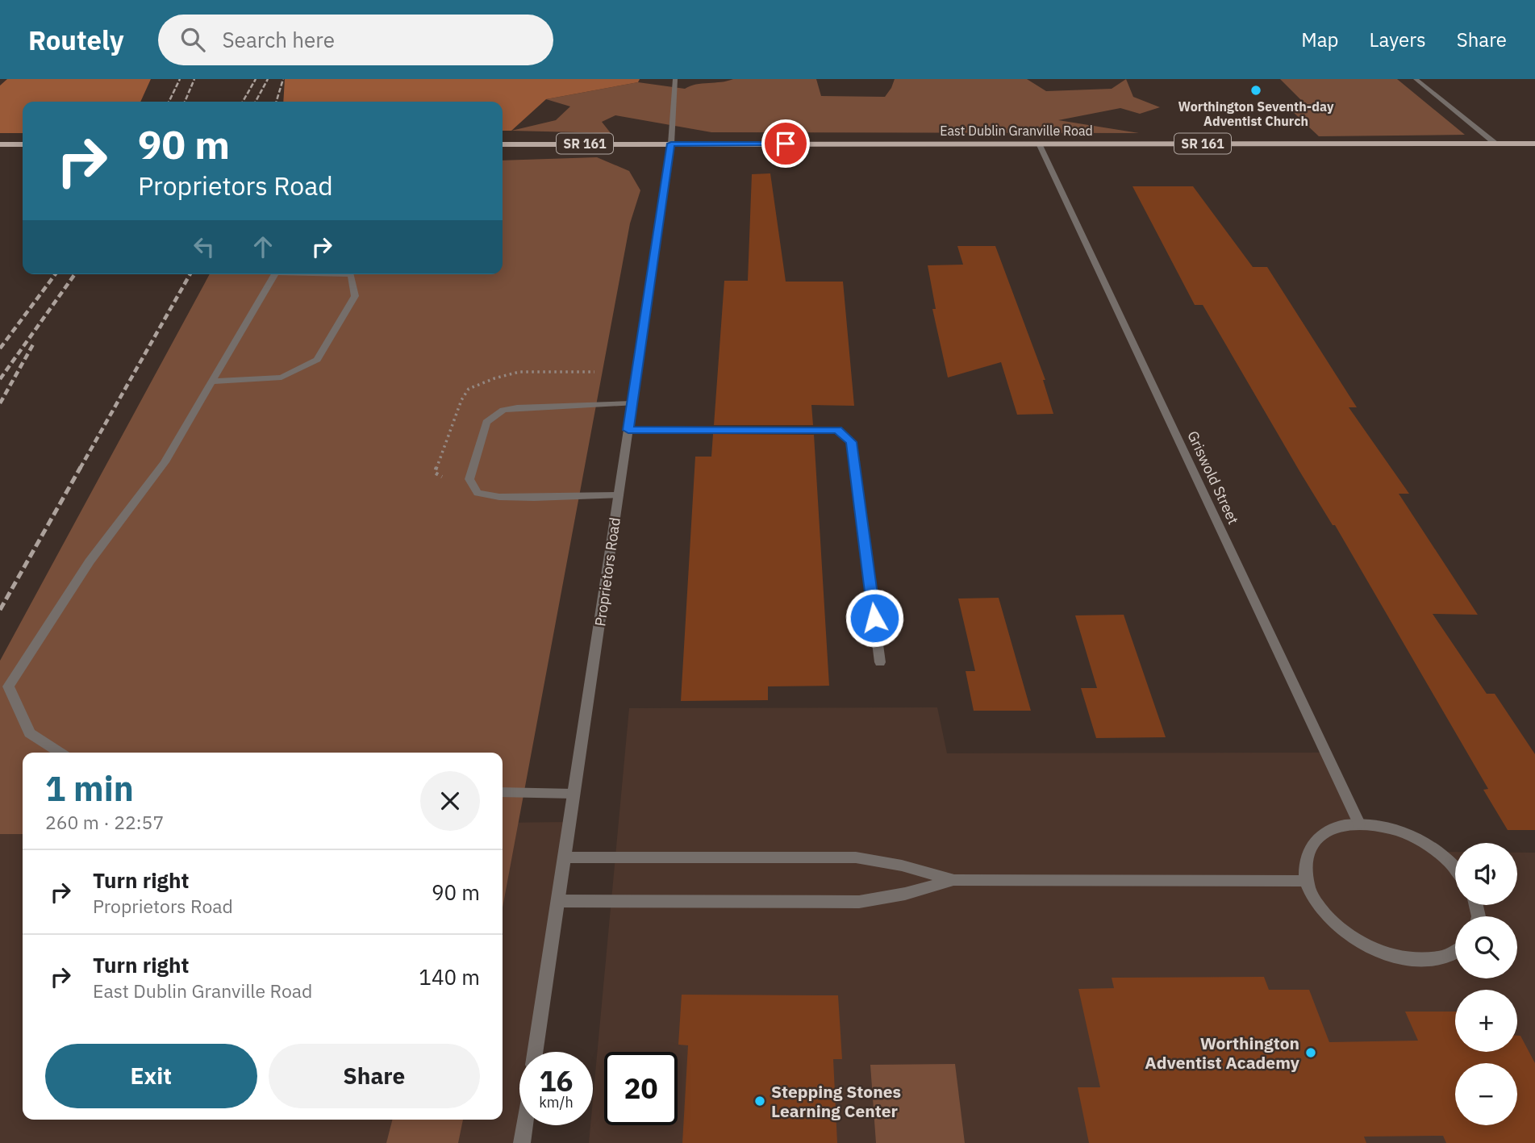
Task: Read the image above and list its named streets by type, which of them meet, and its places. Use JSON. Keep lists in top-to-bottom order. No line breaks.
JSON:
{"streets":{"main road":["East Dublin Granville Road","SR 161"],"street":["Griswold Street","Proprietors Road"]},"crossings":[["East Dublin Granville Road","Griswold Street"],["East Dublin Granville Road","Proprietors Road"]],"places":["Worthington Seventh-day Adventist Church","Worthington Adventist Academy","Stepping Stones Learning Center"],"page":{"header":"Routely","search":"Search here","nav":["Map","Layers","Share"],"turn":["90 m","Proprietors Road"],"heading":["1 min","260 m · 22:57"],"map_buttons":["+","−"],"list":[{"name":"Turn right","note":"Proprietors Road","value":"90 m"},{"name":"Turn right","note":"East Dublin Granville Road","value":"140 m"}],"buttons":["Exit","Share"],"speed":"16 km/h","limit":"20"}}
